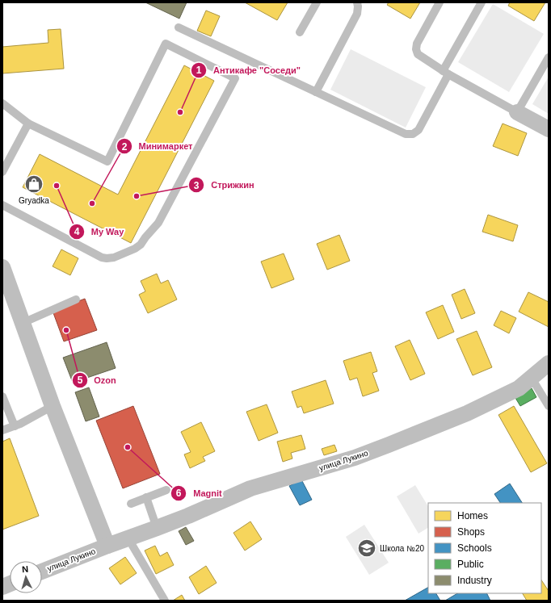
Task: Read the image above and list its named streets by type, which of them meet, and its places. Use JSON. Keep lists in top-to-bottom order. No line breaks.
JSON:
{"streets":{"street":["улица Лукино"]},"places":{"other":["Антикафе \"Соседи\"","My Way","Стрижкин","Минимаркет","Ozon","Magnit"],"shop":["Gryadka"],"school or university":["Школа №20"]},"legend":["Homes","Shops","Schools","Public","Industry"],"north":"top"}
